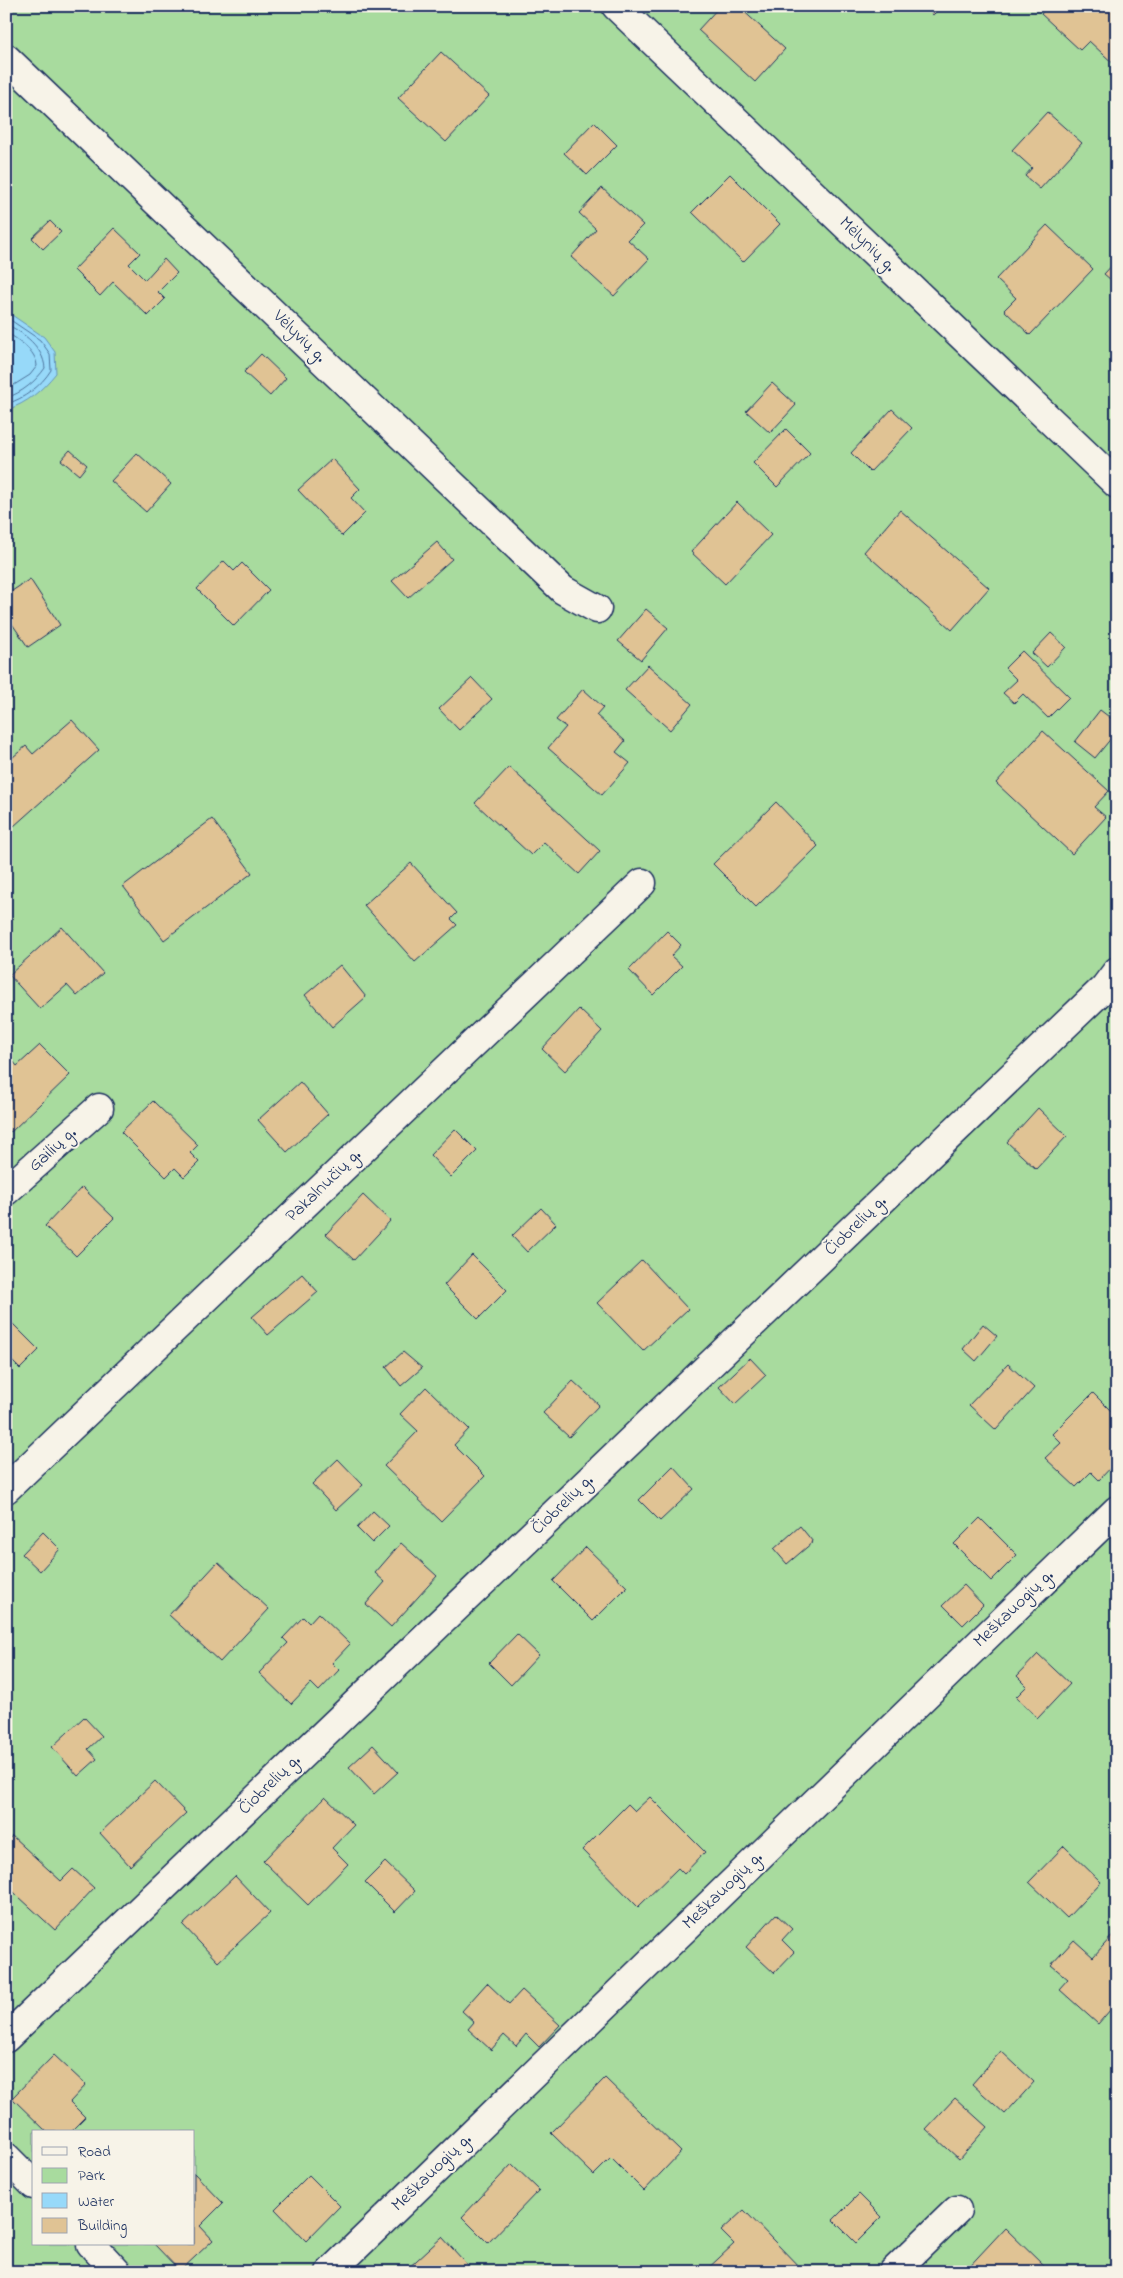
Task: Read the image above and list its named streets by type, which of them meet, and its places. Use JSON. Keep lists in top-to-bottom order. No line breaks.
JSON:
{"streets":{"street":["Mėlynių g.","Vėlyvių g.","Gailių g.","Pakalnučių g.","Čiobrelių g.","Meškauogių g."]},"legend":["Road","Park","Water","Building"]}
